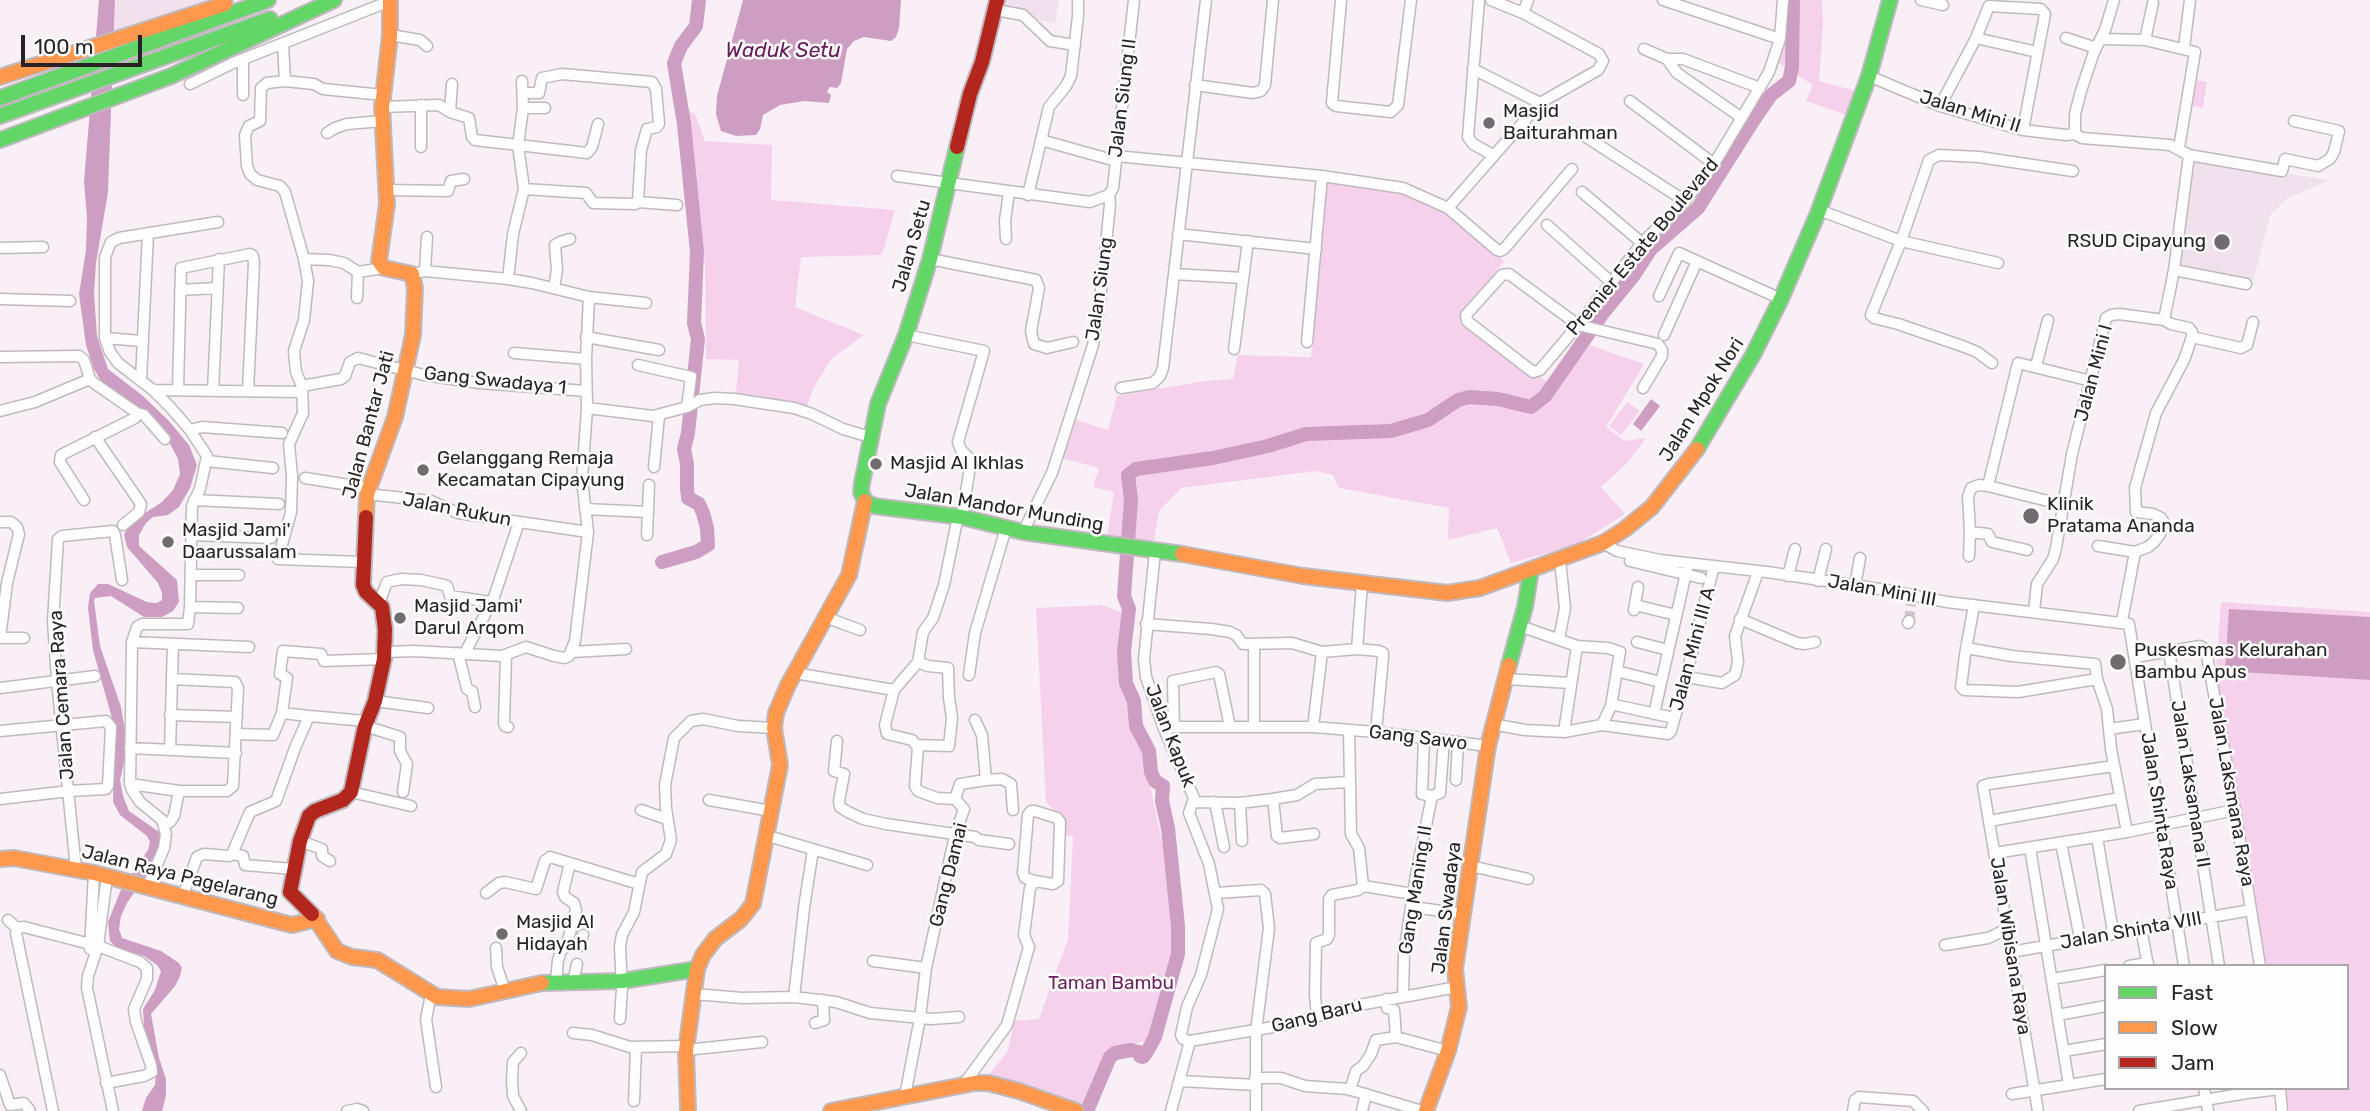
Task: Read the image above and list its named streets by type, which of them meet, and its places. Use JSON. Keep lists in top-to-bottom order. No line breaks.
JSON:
{"streets":{"main road":["Jalan Setu","Jalan Mpok Nori","Jalan Bantar Jati","Jalan Mandor Munding","Jalan Raya Pagelarang","Jalan Swadaya"],"street":["Jalan Siung II","Jalan Mini II","Premier Estate Boulevard","Jalan Siung","Jalan Mini I","Gang Swadaya 1","Jalan Rukun","Jalan Mini III","Jalan Mini III A","Jalan Cemara Raya","Jalan Kapuk","Gang Sawo","Jalan Laksamana II","Jalan Laksmana Raya","Jalan Shinta Raya","Gang Damai","Gang Maning II","Jalan Shinta VIII","Jalan Wibisana Raya","Gang Baru"]},"crossings":[["Jalan Siung II","Jalan Siung"],["Jalan Mini II","Jalan Mpok Nori"],["Jalan Setu","Jalan Mandor Munding"],["Jalan Siung","Jalan Mandor Munding"],["Jalan Mini I","Jalan Mini III"],["Gang Swadaya 1","Jalan Bantar Jati"],["Jalan Mpok Nori","Jalan Mandor Munding"],["Jalan Mpok Nori","Jalan Mini III"],["Jalan Mpok Nori","Jalan Kapuk"],["Jalan Mpok Nori","Jalan Swadaya"],["Jalan Bantar Jati","Jalan Rukun"],["Jalan Mini III","Jalan Mini III A"],["Jalan Cemara Raya","Jalan Raya Pagelarang"],["Jalan Kapuk","Gang Sawo"],["Jalan Kapuk","Gang Baru"],["Gang Sawo","Gang Maning II"],["Gang Sawo","Jalan Swadaya"],["Jalan Laksamana II","Jalan Laksmana Raya"],["Jalan Laksamana II","Jalan Shinta VIII"],["Jalan Laksmana Raya","Jalan Shinta Raya"],["Jalan Laksmana Raya","Jalan Shinta VIII"],["Jalan Shinta Raya","Jalan Shinta VIII"],["Gang Maning II","Gang Baru"],["Jalan Swadaya","Gang Baru"],["Jalan Shinta VIII","Jalan Wibisana Raya"]],"water":["Waduk Setu"],"parks":["Taman Bambu"],"places":["Masjid Baiturahman","RSUD Cipayung","Masjid Al Ikhlas","Gelanggang Remaja Kecamatan Cipayung","Klinik Pratama Ananda","Masjid Jami' Daarussalam","Masjid Jami' Darul Arqom","Puskesmas Kelurahan Bambu Apus","Masjid Al Hidayah"],"legend":["Fast","Slow","Jam"],"scale_bar":"100 m"}
